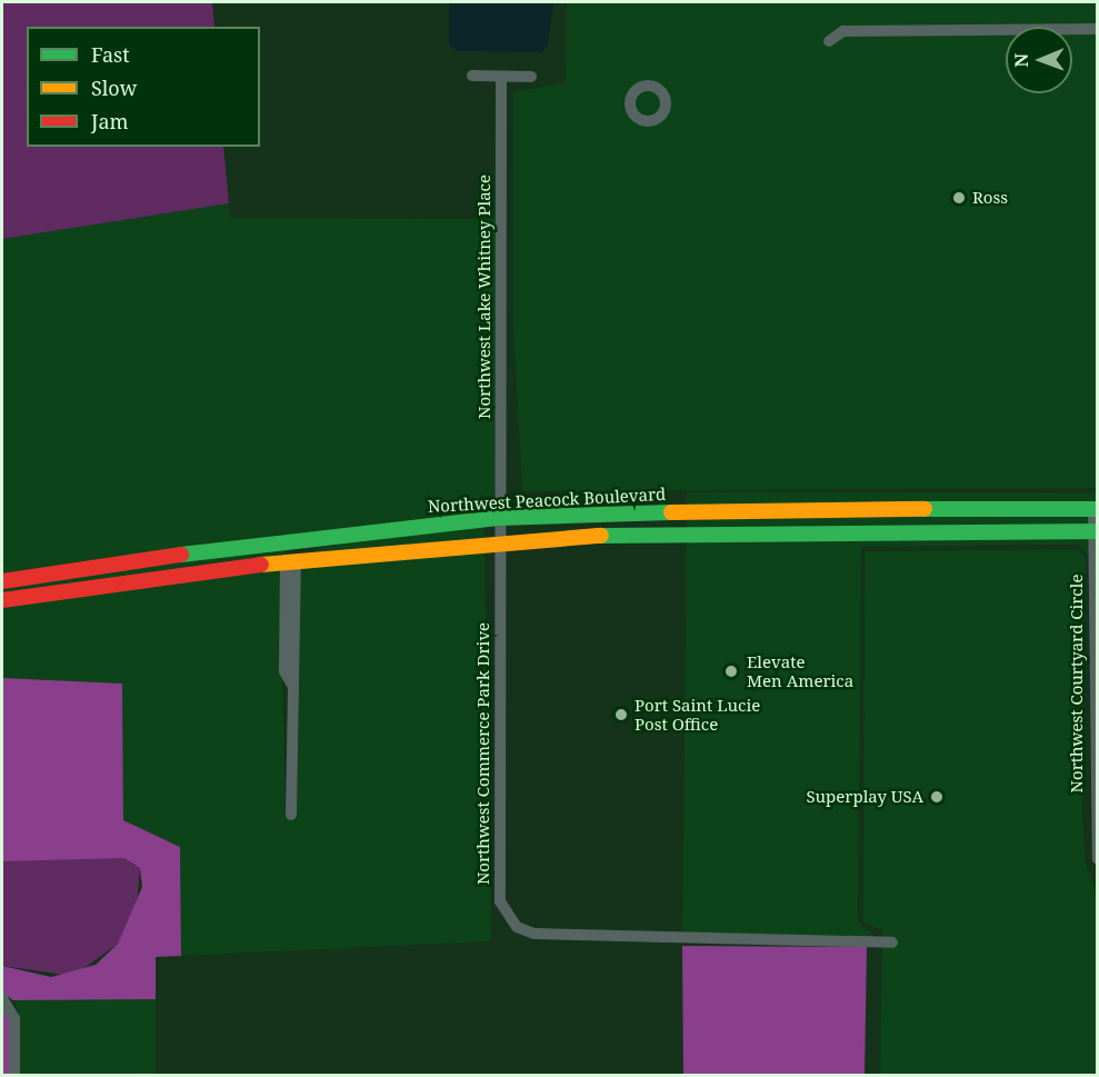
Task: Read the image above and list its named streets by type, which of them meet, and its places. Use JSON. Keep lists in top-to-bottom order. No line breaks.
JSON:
{"streets":{"street":["Northwest Lake Whitney Place","Northwest Peacock Boulevard","Northwest Courtyard Circle","Northwest Commerce Park Drive"]},"crossings":[["Northwest Lake Whitney Place","Northwest Peacock Boulevard"],["Northwest Lake Whitney Place","Northwest Commerce Park Drive"],["Northwest Peacock Boulevard","Northwest Courtyard Circle"],["Northwest Peacock Boulevard","Northwest Commerce Park Drive"]],"places":["Ross","Elevate Men America","Port Saint Lucie Post Office","Superplay USA"],"legend":["Fast","Slow","Jam"],"north":"left"}
